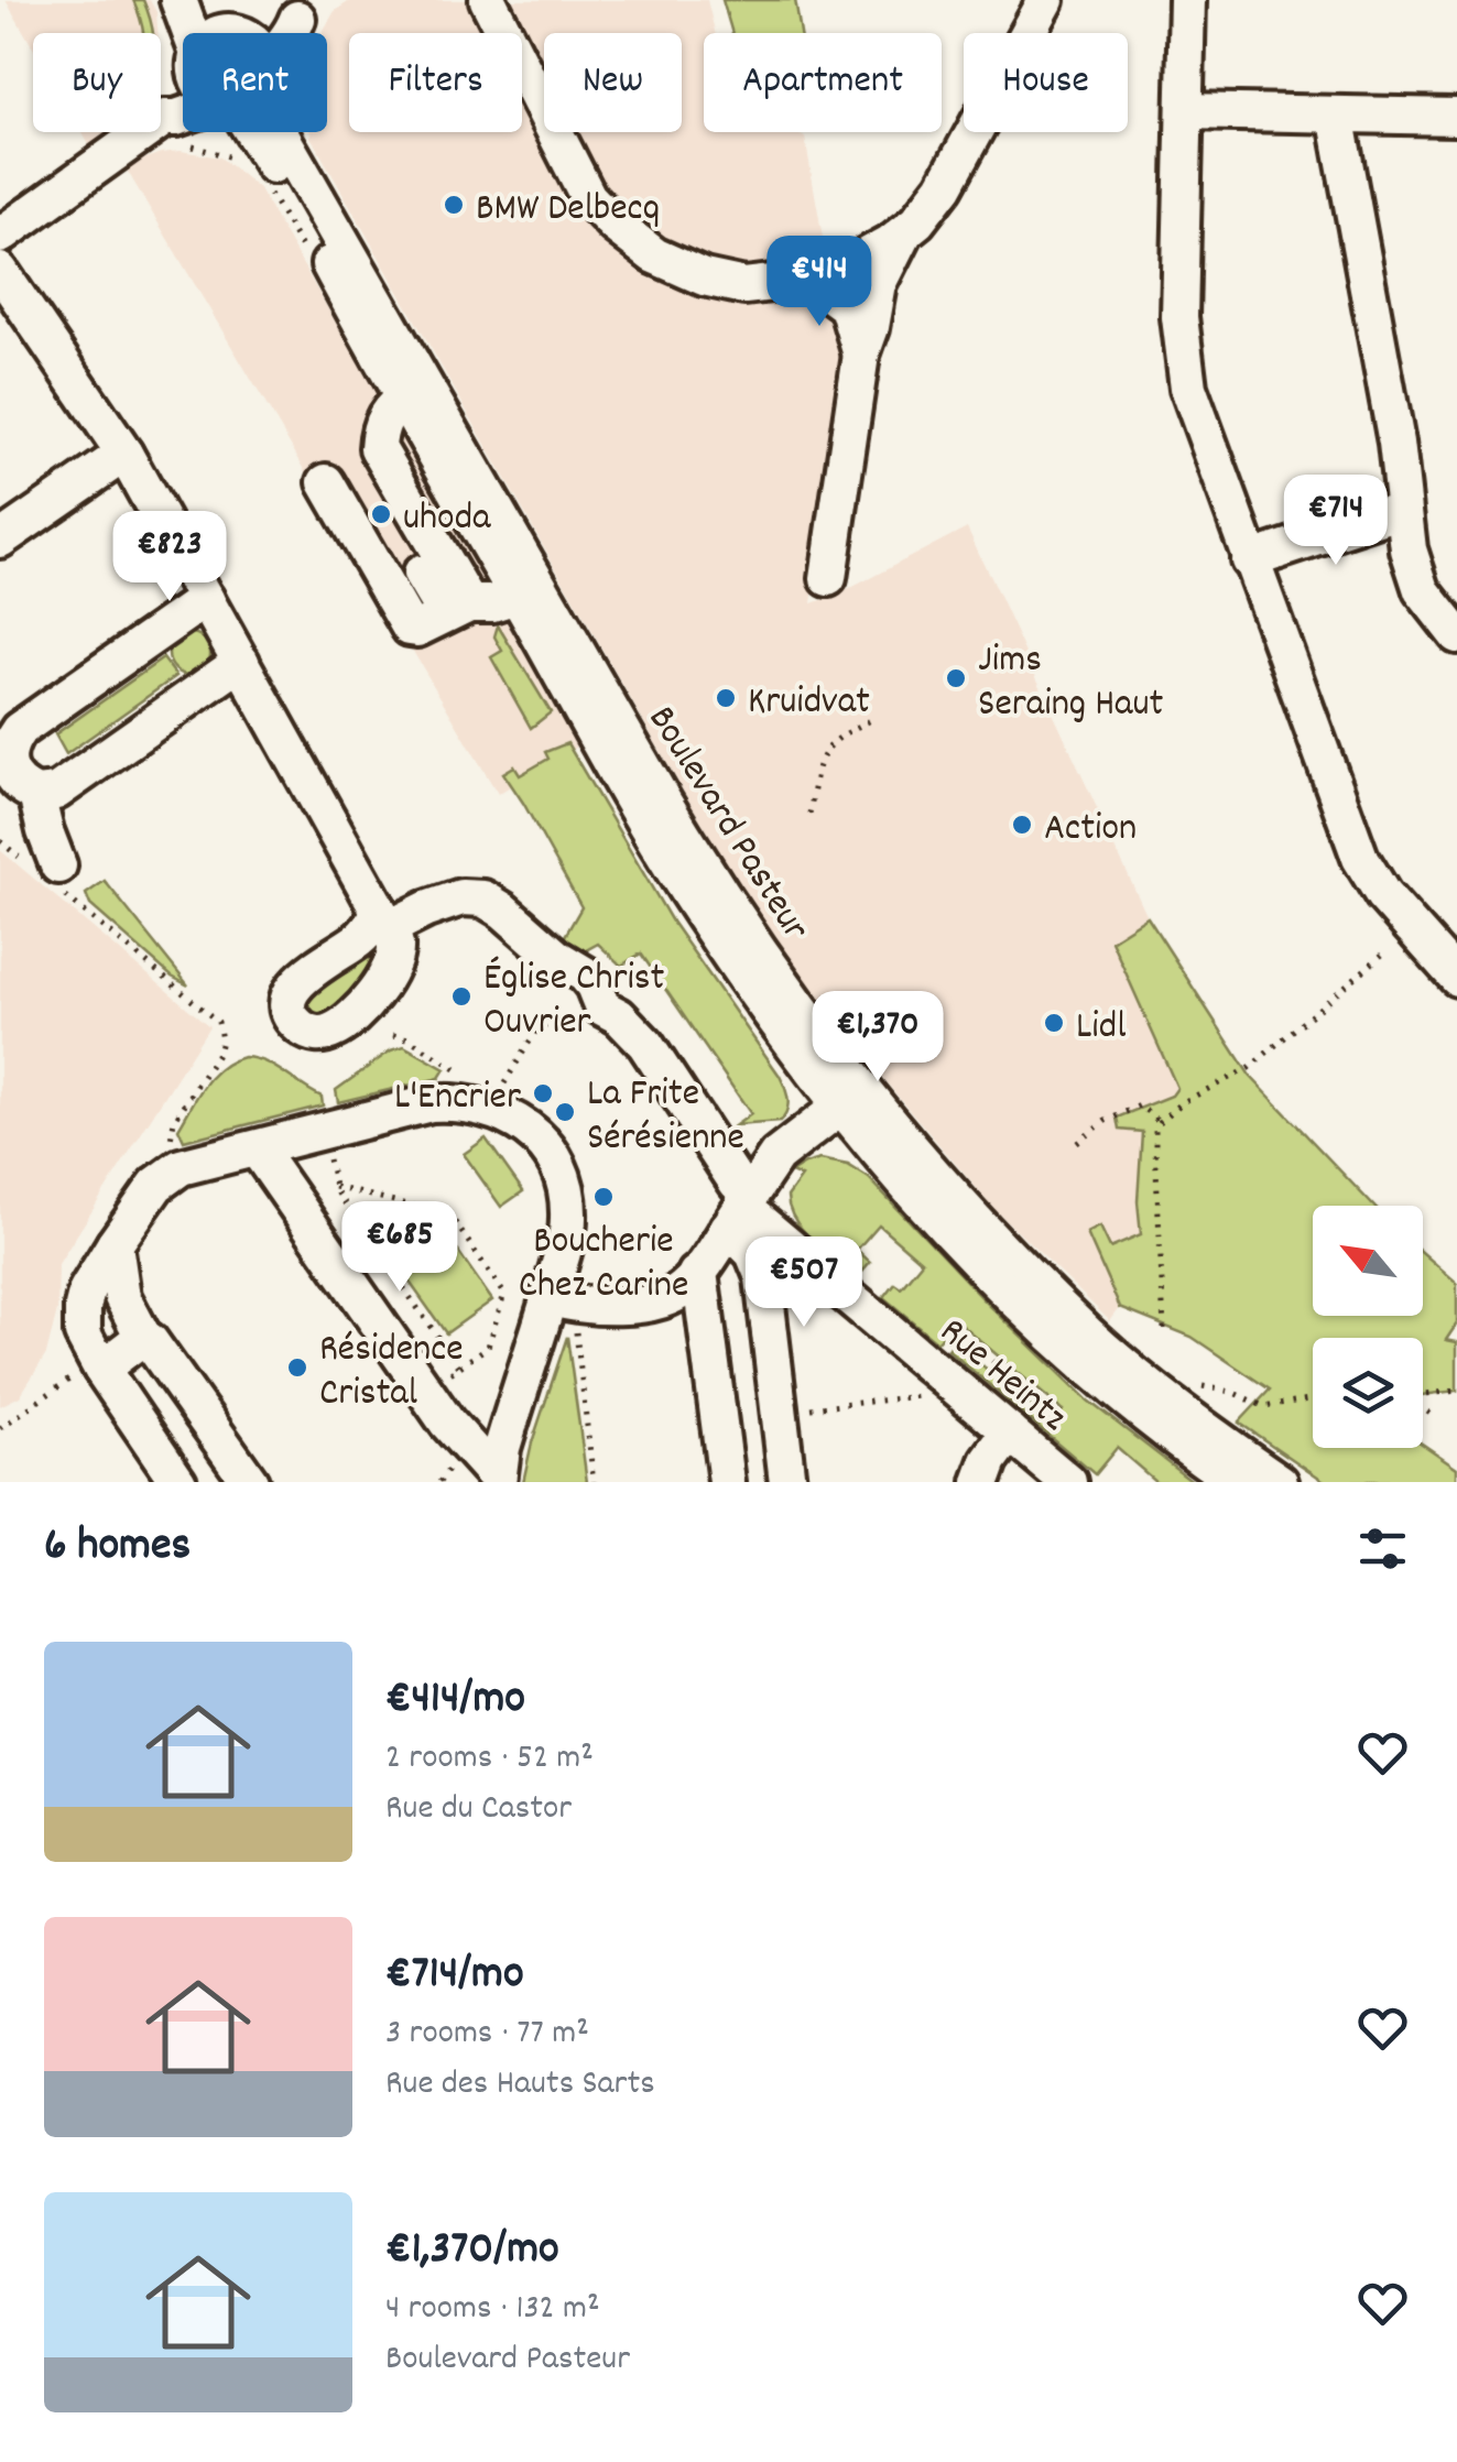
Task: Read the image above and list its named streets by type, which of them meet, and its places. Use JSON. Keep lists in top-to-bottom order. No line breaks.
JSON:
{"streets":{"street":["Boulevard Pasteur","Rue Heintz"]},"places":["BMW Delbecq","uhoda","Jims Seraing Haut","Kruidvat","Action","Église Christ Ouvrier","Lidl","L'Encrier","La Frite Sérésienne","Boucherie Chez Carine","Résidence Cristal"],"north":"top left","page":{"chip":["Buy","Rent","Filters","New","Apartment","House"],"price":["€414","€714","€823","€1,370","€685","€507"],"heading":"6 homes","list":[{"name":"€414/mo","note":"2 rooms · 52 m² · Rue du Castor"},{"name":"€714/mo","note":"3 rooms · 77 m² · Rue des Hauts Sarts"},{"name":"€1,370/mo","note":"4 rooms · 132 m² · Boulevard Pasteur"}]}}
